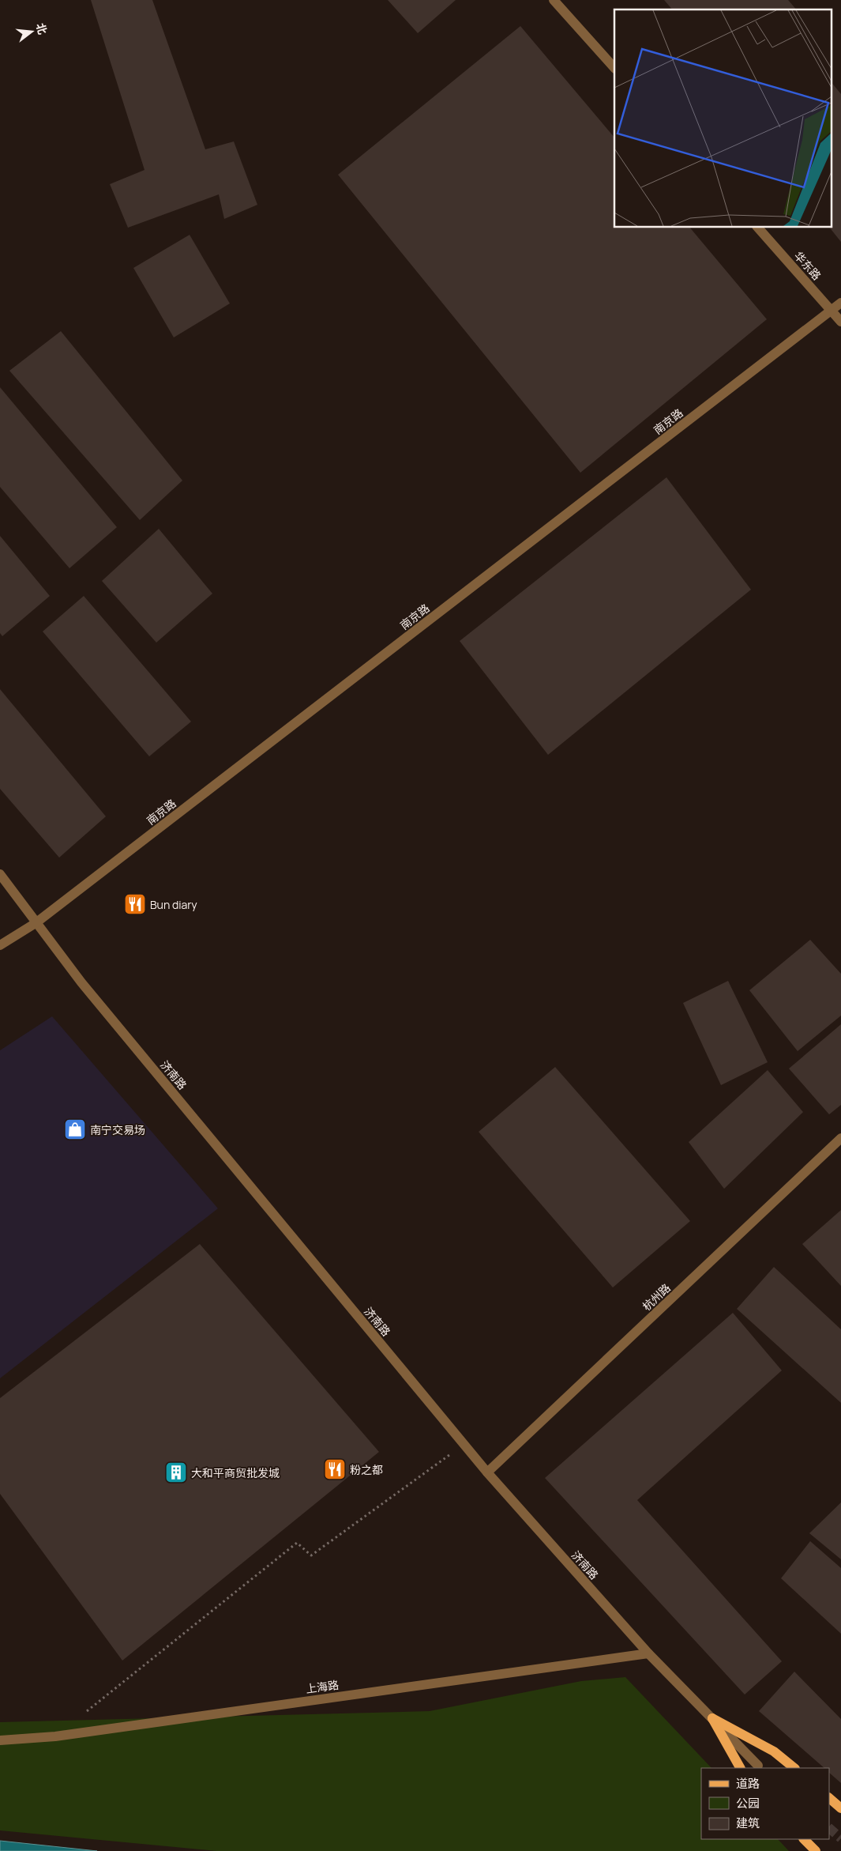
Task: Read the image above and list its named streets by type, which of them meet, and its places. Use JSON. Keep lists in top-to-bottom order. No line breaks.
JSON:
{"streets":{"street":["华东路","南京路","济南路","杭州路","上海路"]},"crossings":[["华东路","南京路"],["南京路","济南路"],["济南路","杭州路"],["济南路","上海路"]],"places":{"restaurant":["Bun diary","粉之都"],"shop":["南宁交易场"],"building":["大和平商贸批发城"]},"legend":["道路","公园","建筑"],"north":"right"}
